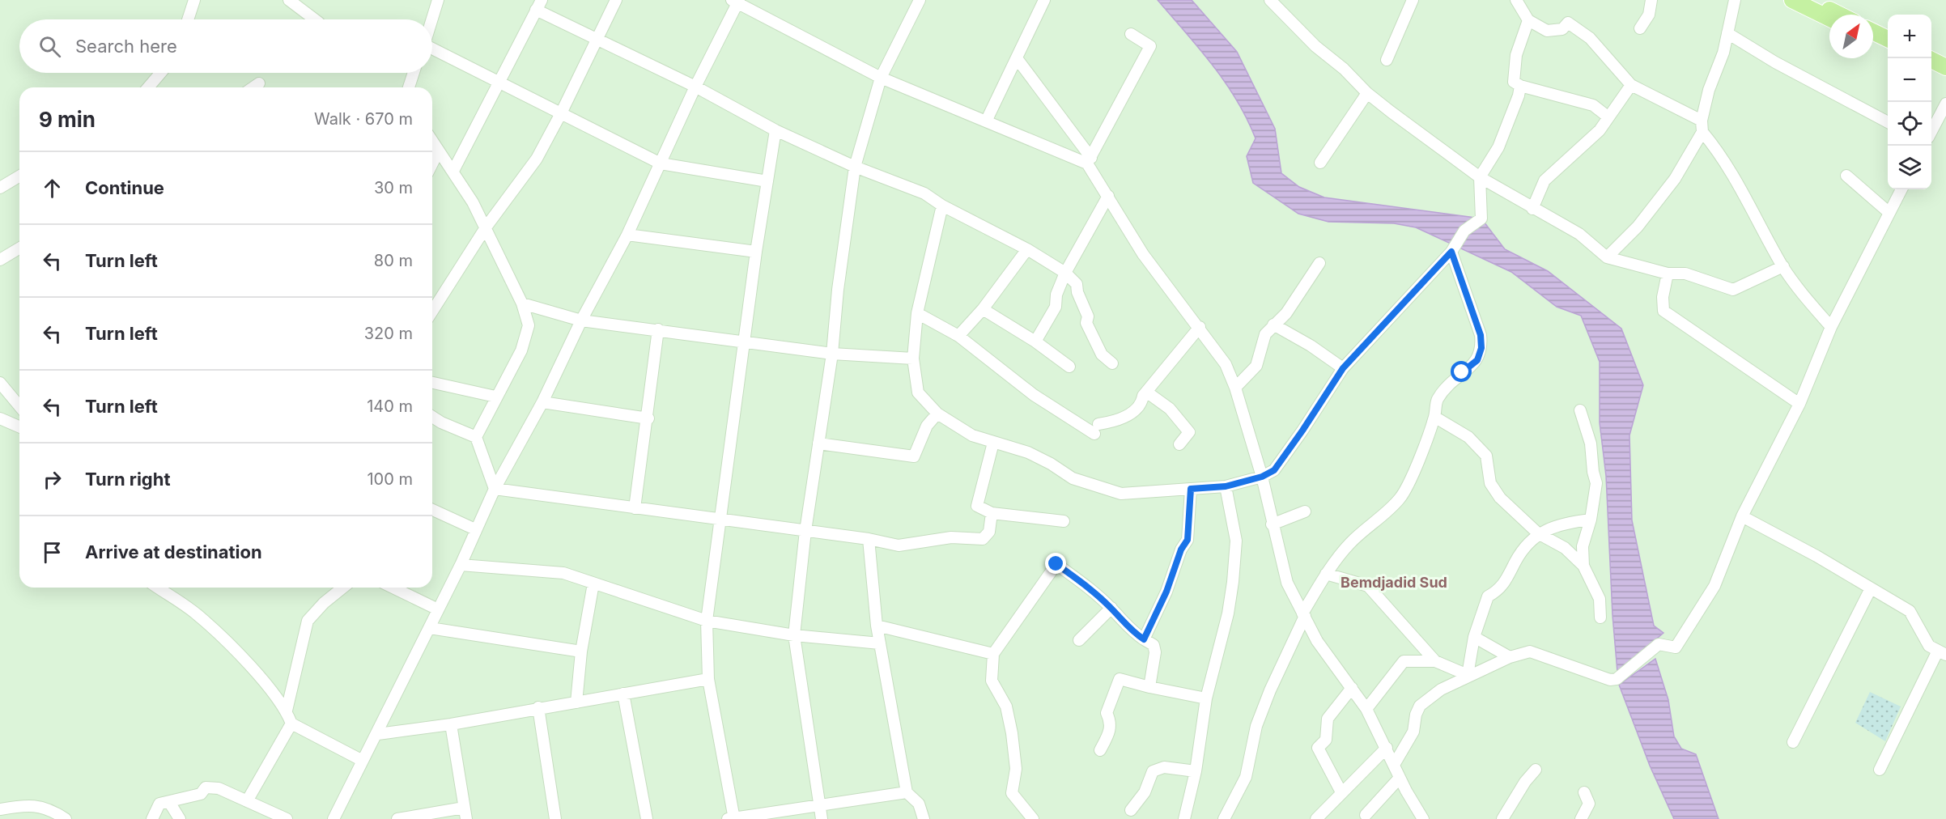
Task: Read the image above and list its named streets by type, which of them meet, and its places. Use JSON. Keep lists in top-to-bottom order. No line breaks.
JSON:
{"districts":["Bemdjadid Sud"],"north":"top right","page":{"map_buttons":["+","−"],"search":"Search here","heading":["9 min","Walk · 670 m"],"list":[["Continue","30 m"],["Turn left","80 m"],["Turn left","320 m"],["Turn left","140 m"],["Turn right","100 m"],"Arrive at destination"]}}
